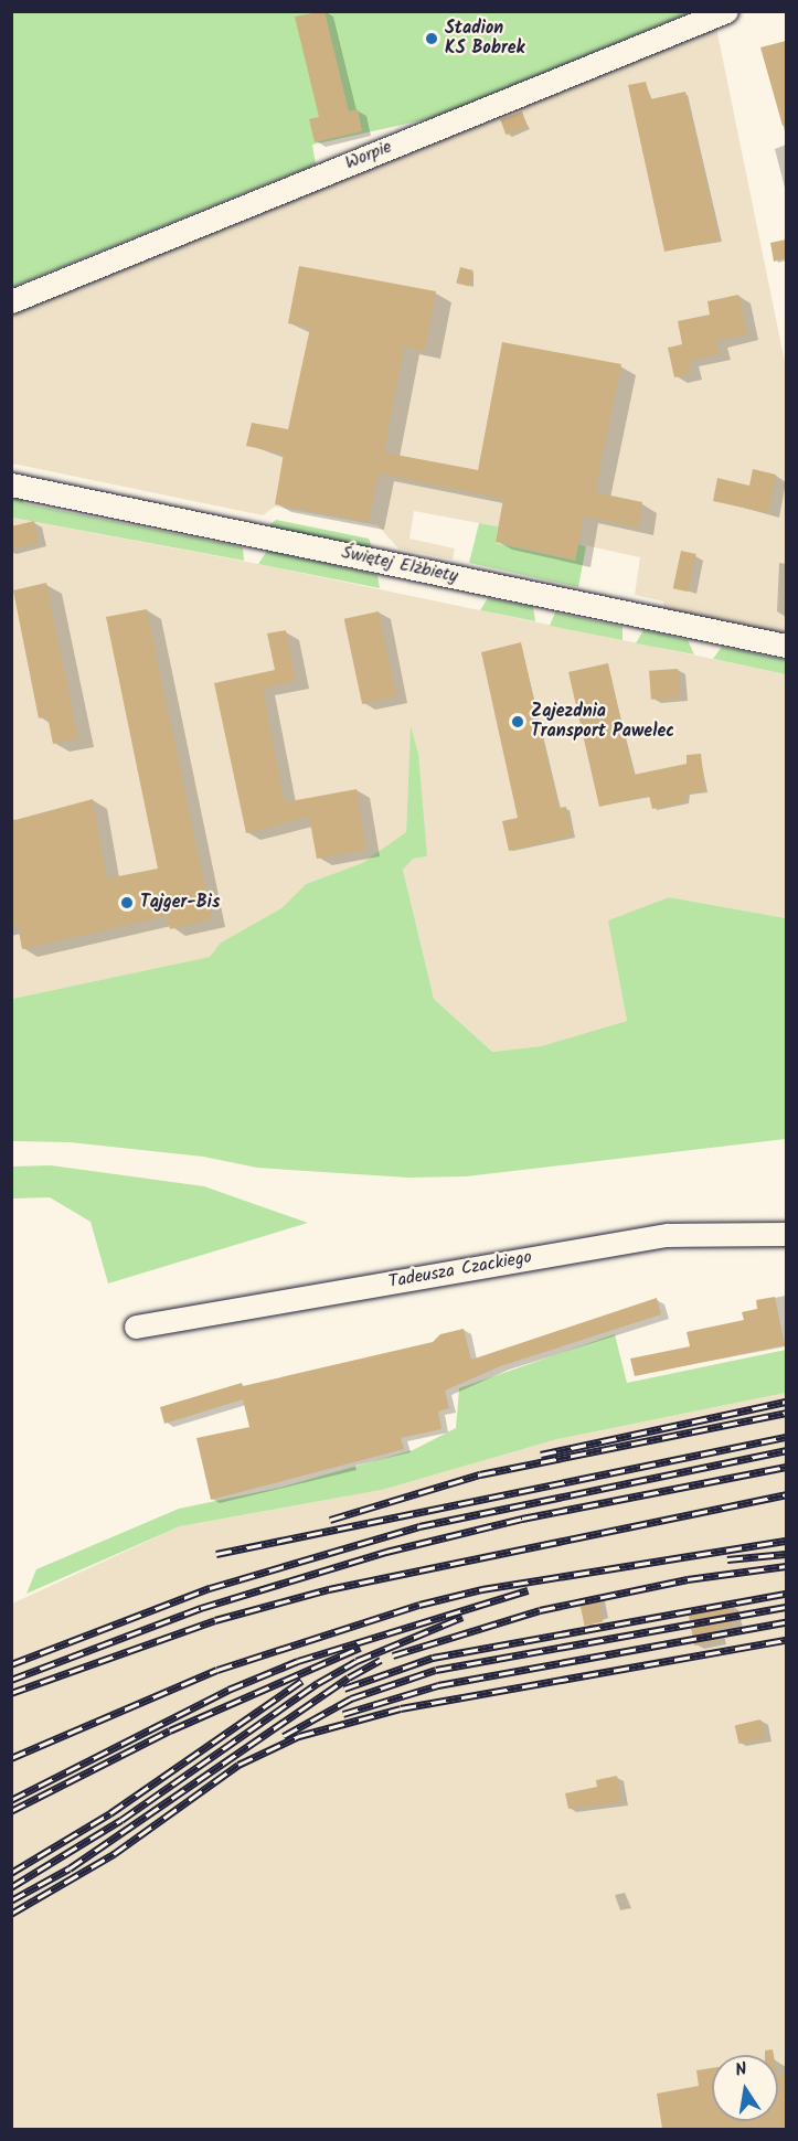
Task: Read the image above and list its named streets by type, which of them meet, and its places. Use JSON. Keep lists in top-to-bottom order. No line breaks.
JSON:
{"streets":{"street":["Worpie","Świętej Elżbiety","Tadeusza Czackiego"]},"places":["Stadion KS Bobrek","Zajezdnia Transport Pawelec","Tajger-Bis"],"north":"top"}
